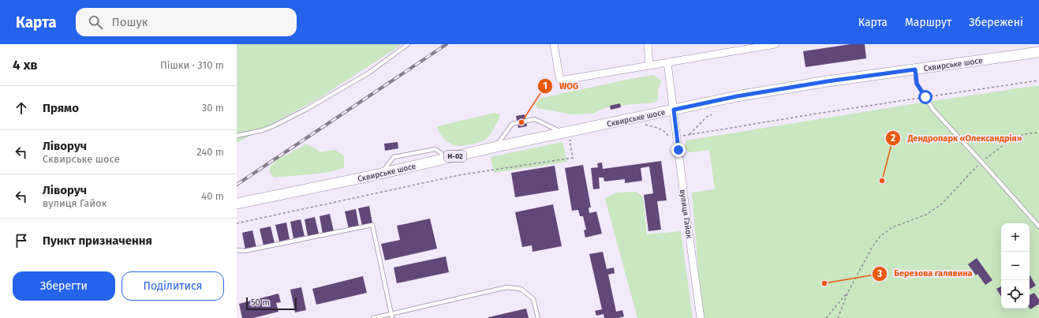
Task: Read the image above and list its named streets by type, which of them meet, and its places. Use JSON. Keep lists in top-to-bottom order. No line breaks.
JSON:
{"streets":{"main road":["Сквирське шосе","Н-02"],"street":["вулиця Гайок"]},"crossings":[["Сквирське шосе","вулиця Гайок"]],"places":["WOG","Дендропарк «Олександрія»","Березова галявина"],"scale_bar":"50 m","page":{"header":"Карта","search":"Пошук","nav":["Карта","Маршрут","Збережені"],"heading":["4 хв","Пішки · 310 m"],"list":[["Прямо","30 m"],["Ліворуч","Сквирське шосе","240 m"],["Ліворуч","вулиця Гайок","40 m"],"Пункт призначення"],"map_buttons":["+","−"],"buttons":["Зберегти","Поділитися"],"scale":"50 m"}}
